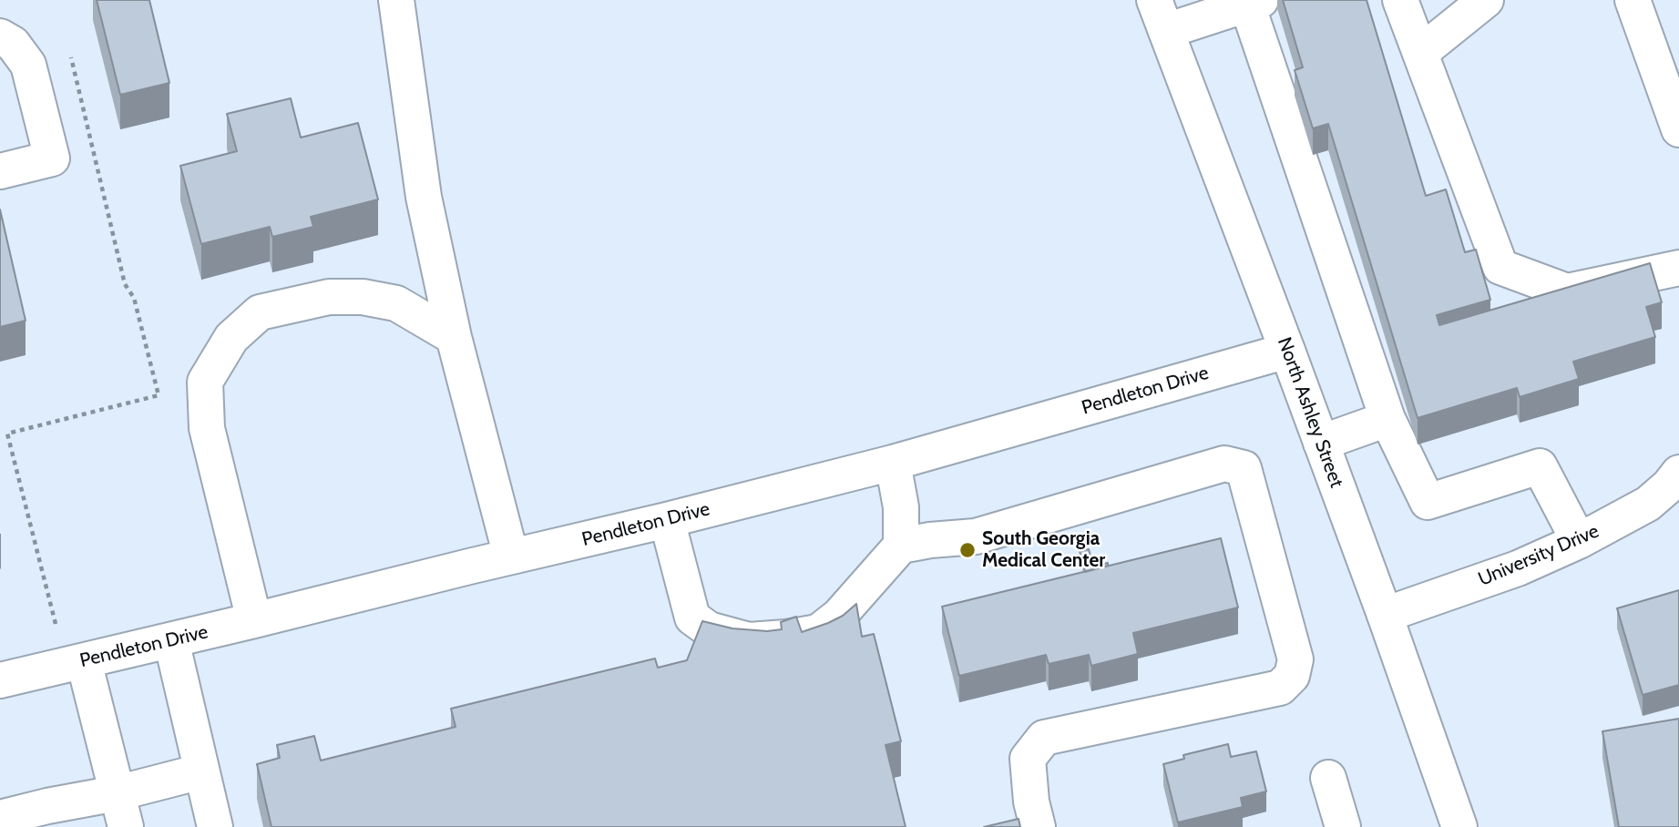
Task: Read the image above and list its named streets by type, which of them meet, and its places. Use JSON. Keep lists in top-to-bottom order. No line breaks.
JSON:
{"streets":{"street":["Pendleton Drive","North Ashley Street","University Drive"]},"crossings":[["Pendleton Drive","North Ashley Street"],["North Ashley Street","University Drive"]],"places":["South Georgia Medical Center"]}
